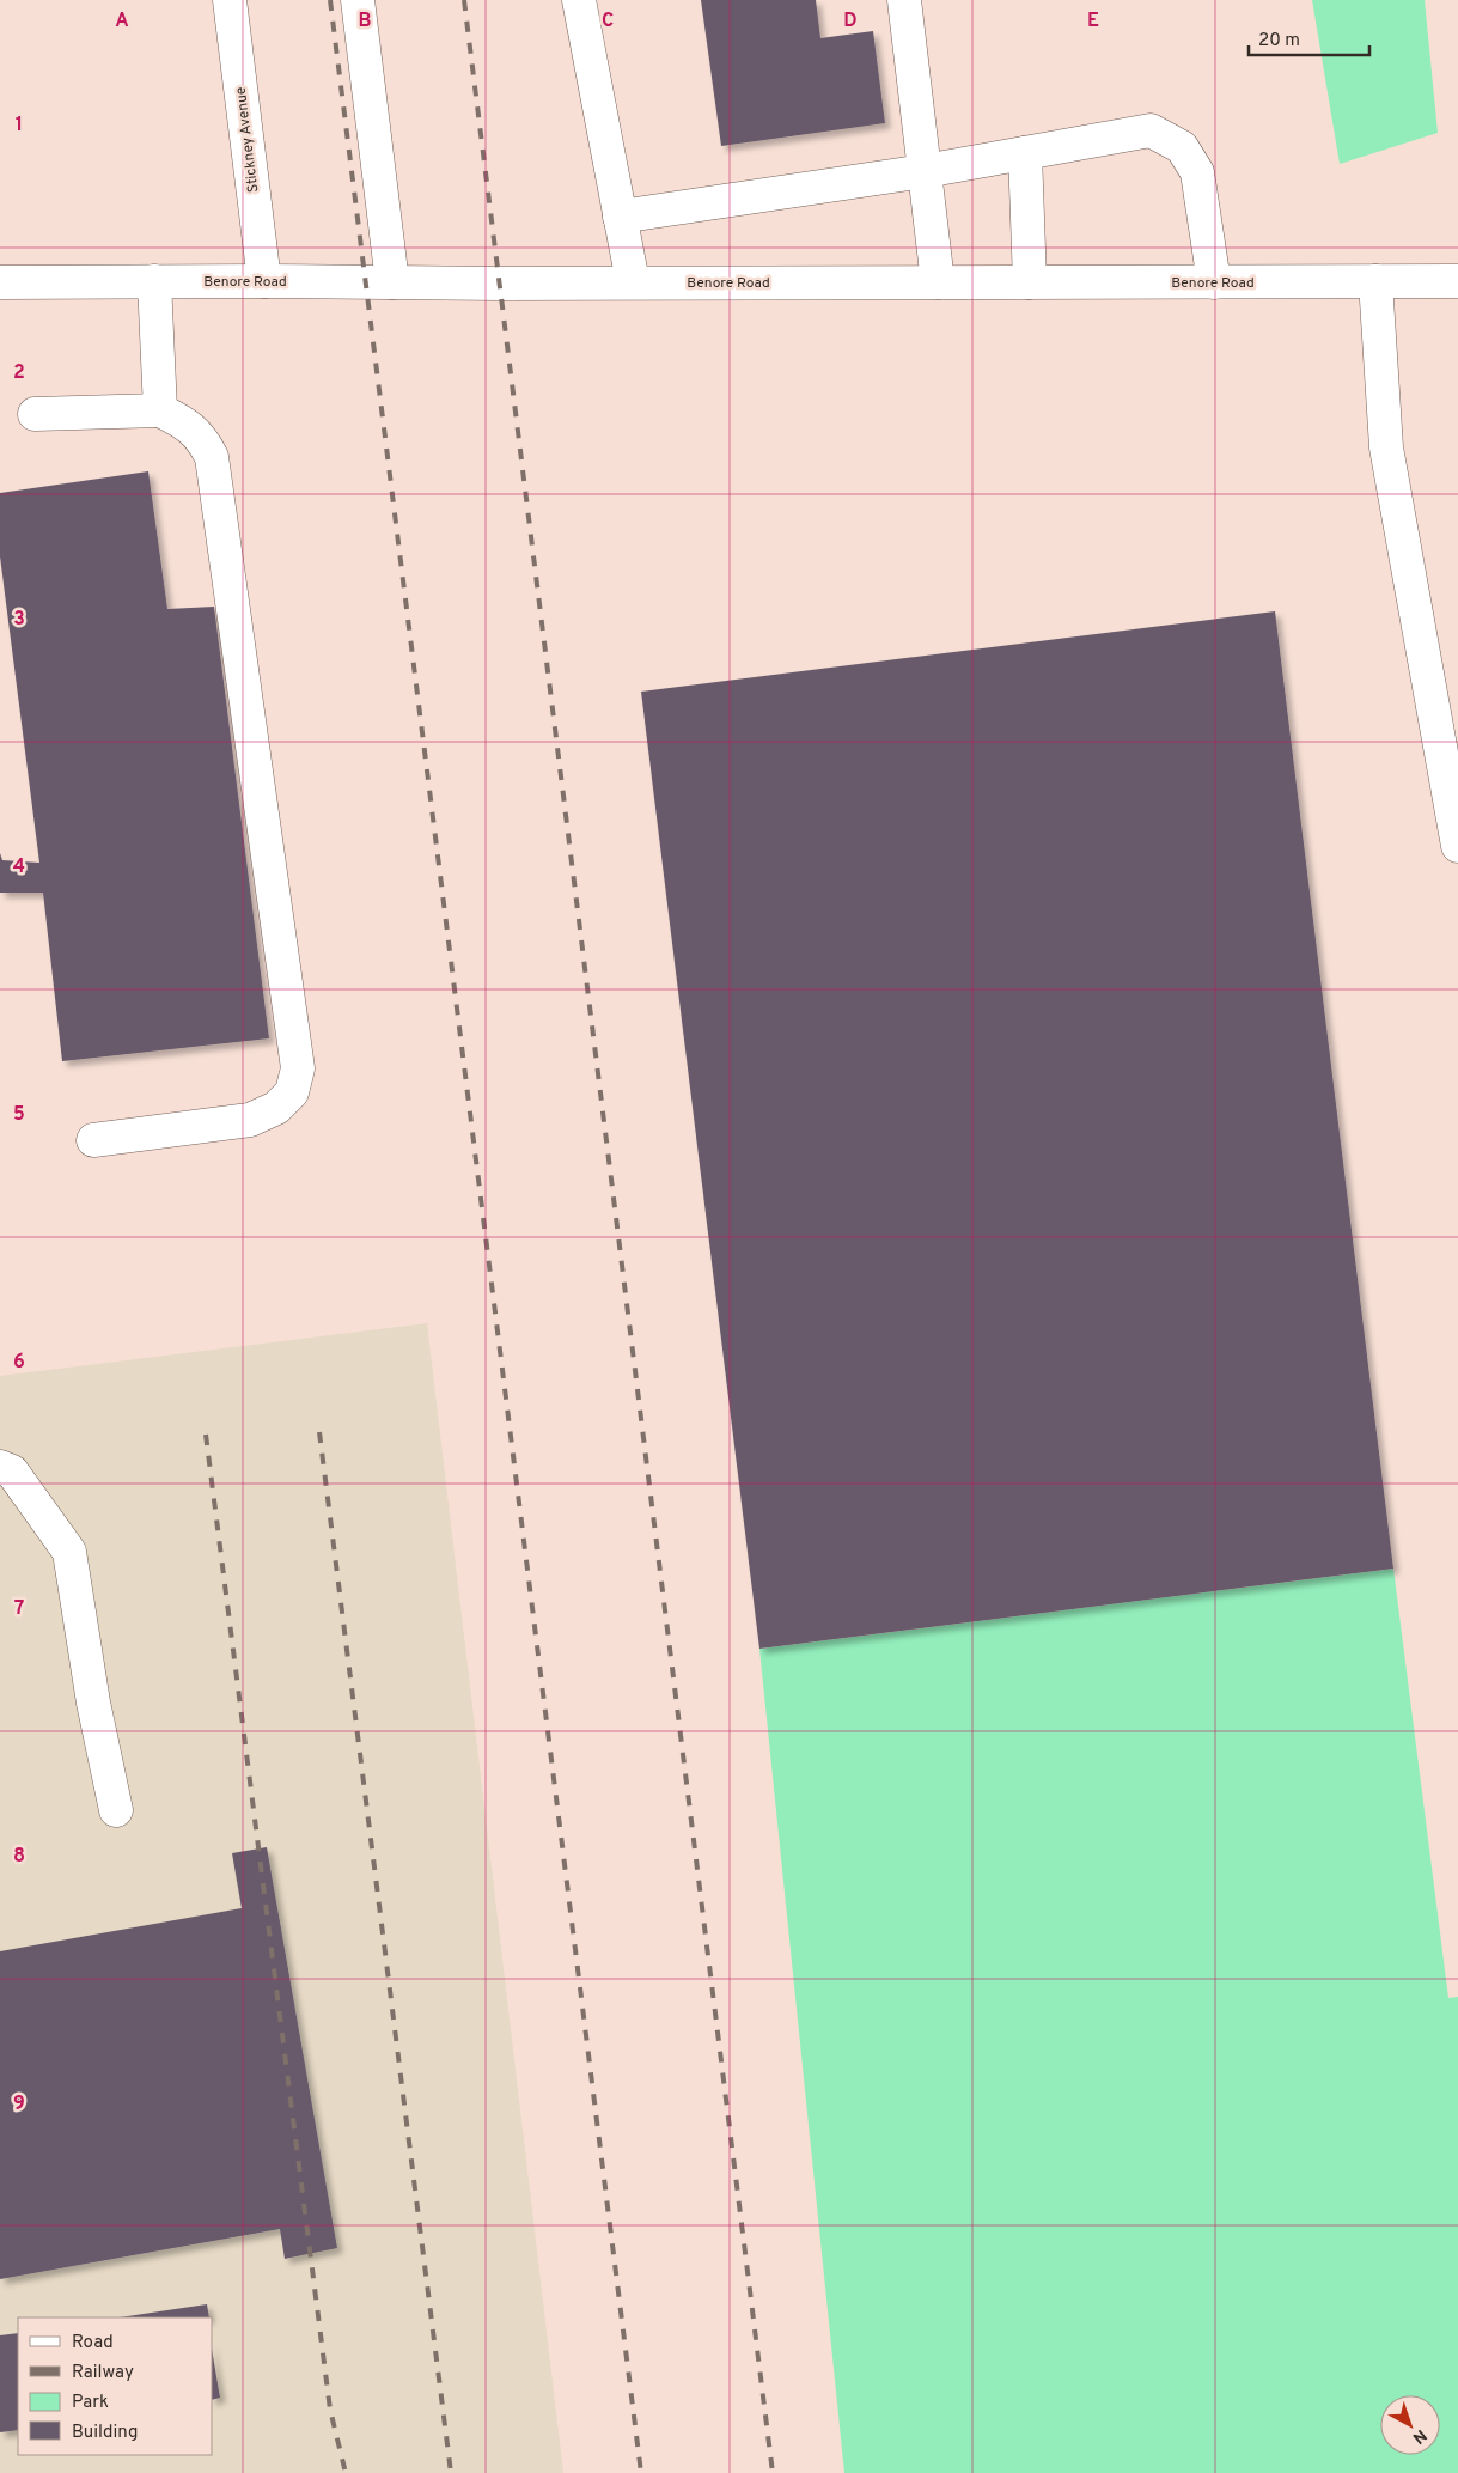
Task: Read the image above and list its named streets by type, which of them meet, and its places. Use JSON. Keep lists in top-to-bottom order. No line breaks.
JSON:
{"streets":{"street":["Stickney Avenue","Benore Road"]},"crossings":[["Stickney Avenue","Benore Road"]],"legend":["Road","Railway","Park","Building"],"scale_bar":"20 m","north":"bottom right","grid":{"columns":["A","B","C","D","E"],"rows":["1","2","3","4","5","6","7","8","9"]}}
